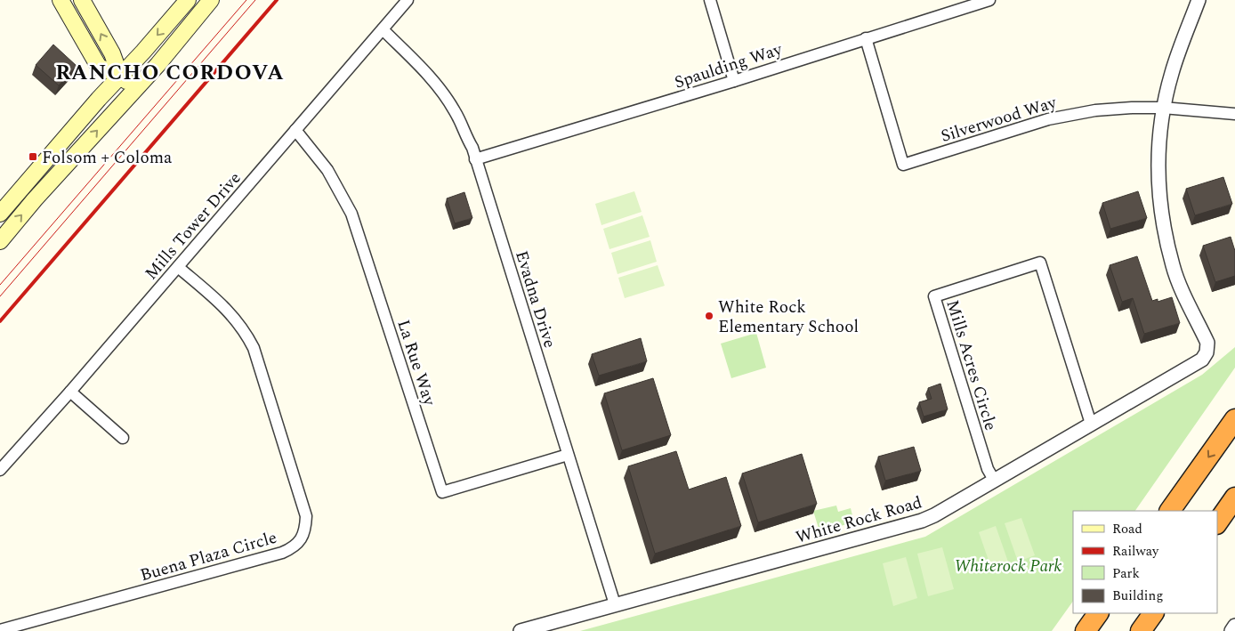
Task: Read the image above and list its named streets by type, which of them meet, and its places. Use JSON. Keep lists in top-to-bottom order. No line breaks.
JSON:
{"streets":{"street":["Spaulding Way","Silverwood Way","Mills Tower Drive","Evadna Drive","La Rue Way","Mills Acres Circle","White Rock Road","Buena Plaza Circle"]},"crossings":[["Spaulding Way","Silverwood Way"],["Spaulding Way","Evadna Drive"],["Silverwood Way","White Rock Road"],["Mills Tower Drive","Evadna Drive"],["Mills Tower Drive","La Rue Way"],["Mills Tower Drive","Buena Plaza Circle"],["Evadna Drive","La Rue Way"],["Evadna Drive","White Rock Road"],["Mills Acres Circle","White Rock Road"]],"districts":["RANCHO CORDOVA"],"parks":["Whiterock Park"],"places":{"transit":["Folsom + Coloma"],"other":["White Rock Elementary School"]},"legend":["Road","Railway","Park","Building"]}
